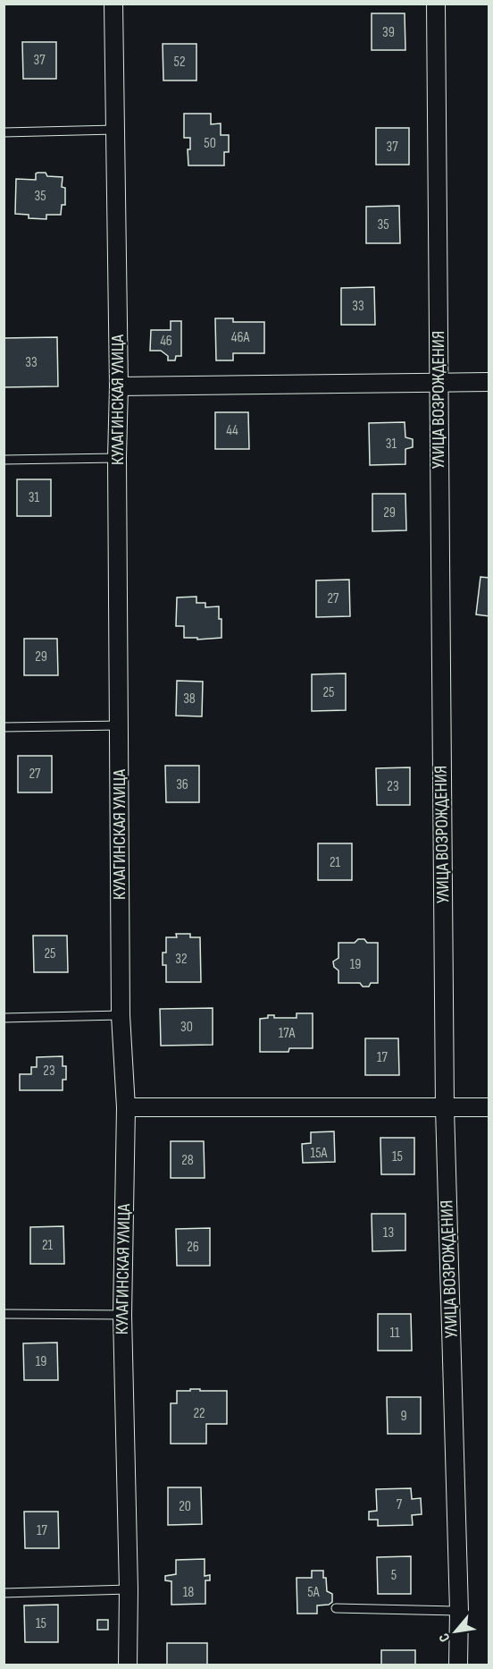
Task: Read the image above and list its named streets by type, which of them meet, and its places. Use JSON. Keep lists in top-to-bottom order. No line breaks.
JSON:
{"streets":{"street":["КУЛАГИНСКАЯ УЛИЦА","УЛИЦА ВОЗРОЖДЕНИЯ"]},"house_numbers":["39","37","52","50","37","35","35","33","46А","46","33","44","31","31","29","27","29","25","38","27","36","23","21","25","32","19","30","17А","17","23","15А","15","28","13","21","26","11","19","22","9","7","20","17","5","18","5А","15"],"north":"bottom left"}
